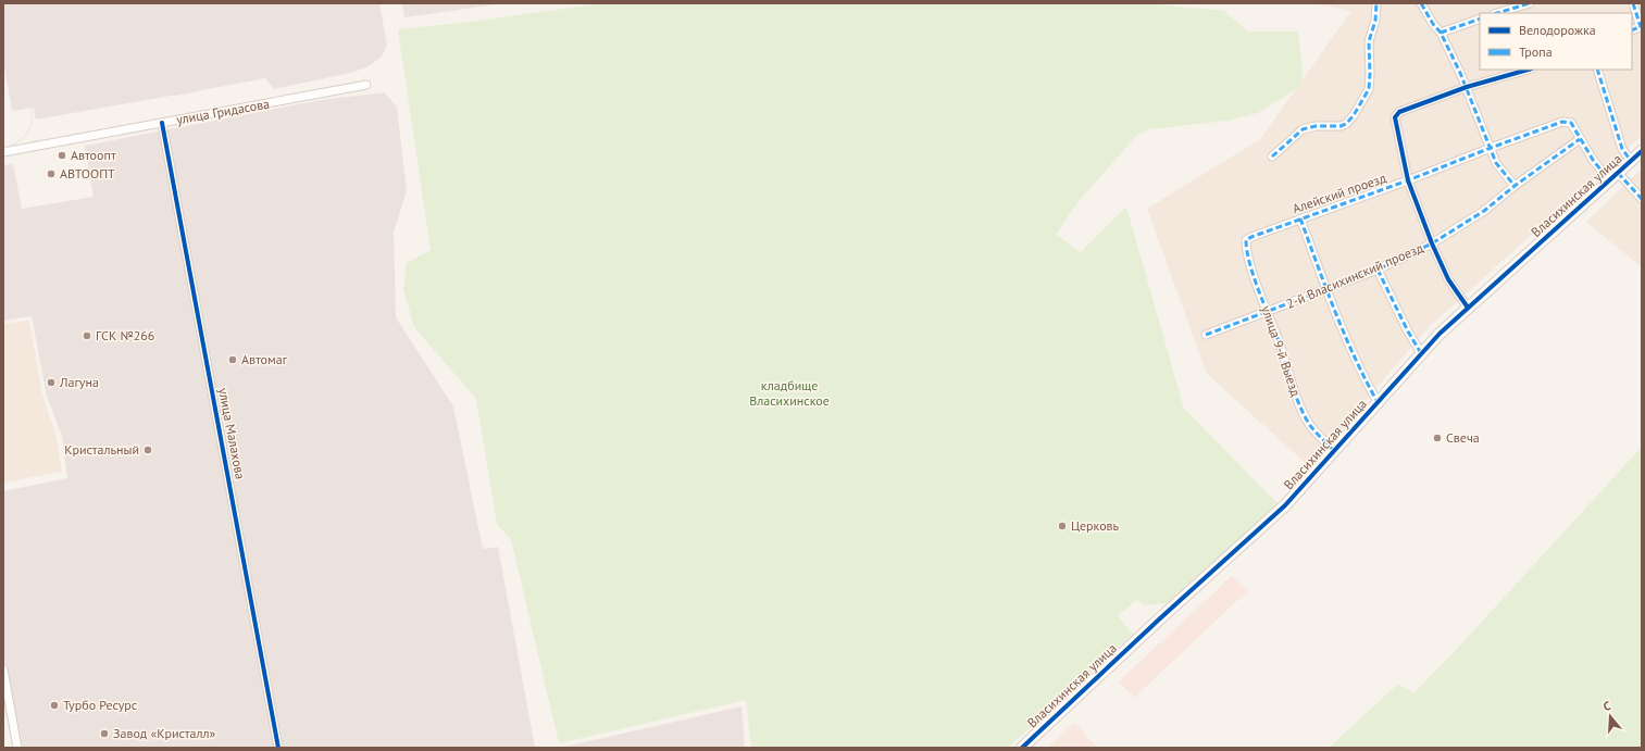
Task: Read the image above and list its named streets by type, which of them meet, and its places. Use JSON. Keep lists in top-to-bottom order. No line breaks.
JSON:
{"streets":{"street":["улица Гридасова","Алейский проезд","Власихинская улица","2-й Власихинский проезд","улица 9-й Выезд","улица Малахова"]},"crossings":[["улица Гридасова","улица Малахова"],["Алейский проезд","2-й Власихинский проезд"],["Алейский проезд","улица 9-й Выезд"],["Власихинская улица","улица 9-й Выезд"],["2-й Власихинский проезд","улица 9-й Выезд"]],"parks":["кладбище Власихинское"],"places":["Автоопт","АВТООПТ","ГСК №266","Автомаг","Лагуна","Свеча","Кристальный","Церковь","Турбо Ресурс","Завод «Кристалл»"],"legend":["Велодорожка","Тропа"],"north":"top"}
